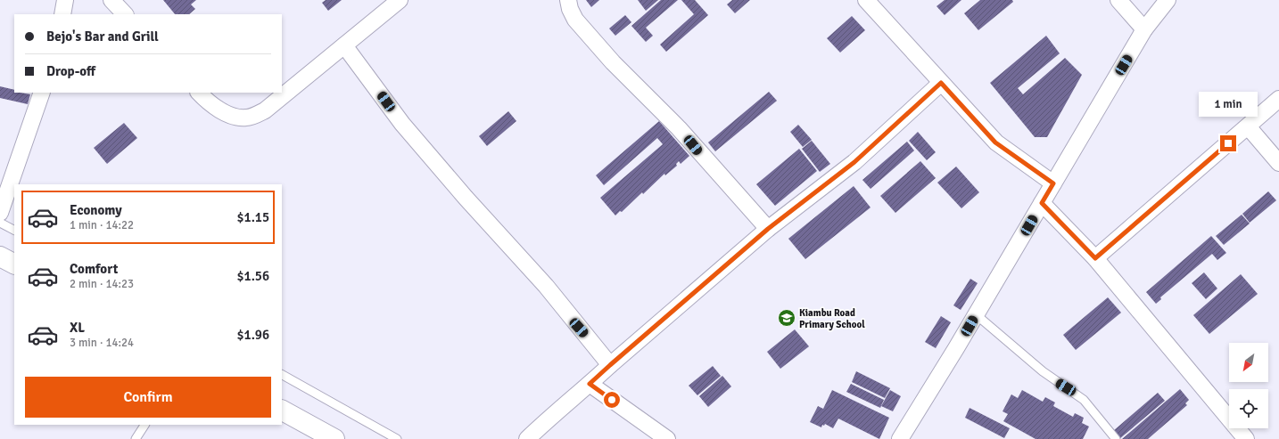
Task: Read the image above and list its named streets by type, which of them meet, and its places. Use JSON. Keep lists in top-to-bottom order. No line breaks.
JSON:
{"places":{"school or university":["Kiambu Road Primary School"]},"north":"bottom left","page":{"banner":["Bejo's Bar and Grill","Drop-off"],"bubble":"1 min","list":[{"name":"Economy","note":"1 min · 14:22","value":"$1.15"},{"name":"Comfort","note":"2 min · 14:23","value":"$1.56"},{"name":"XL","note":"3 min · 14:24","value":"$1.96"}],"buttons":"Confirm"}}
